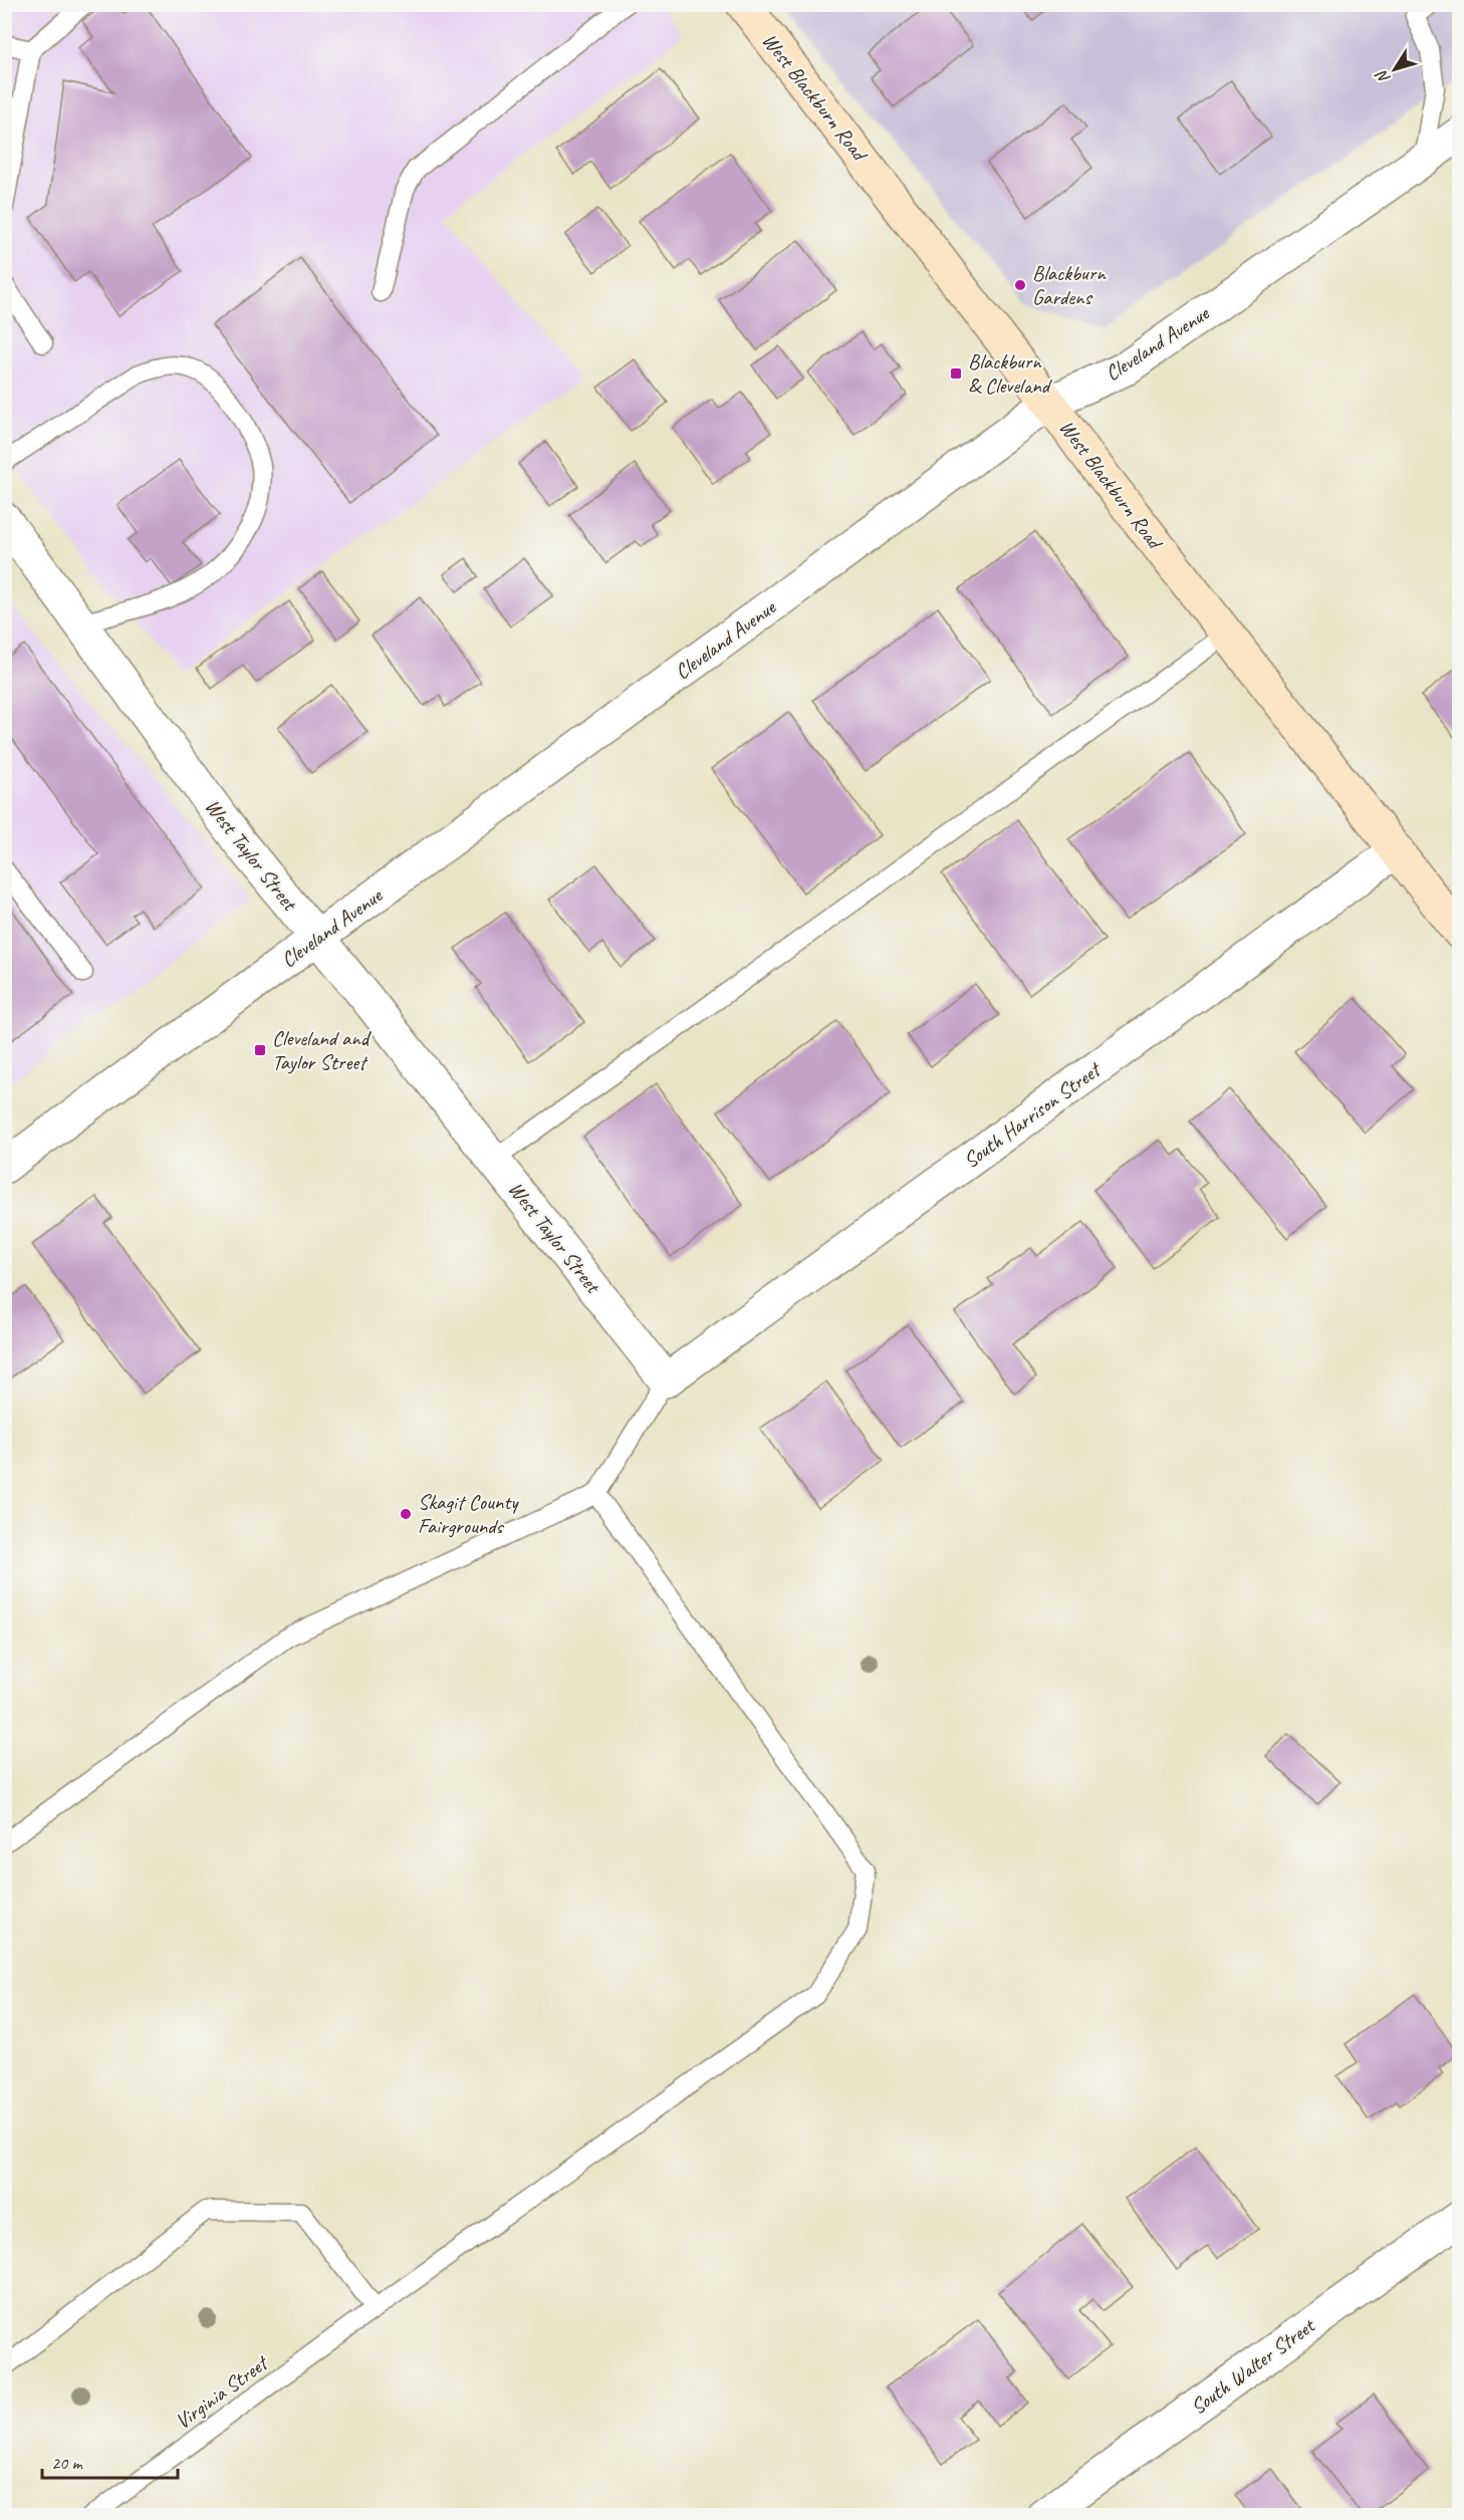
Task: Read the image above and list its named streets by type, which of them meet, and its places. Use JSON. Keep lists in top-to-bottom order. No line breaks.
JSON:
{"streets":{"street":["West Blackburn Road","Cleveland Avenue","West Taylor Street","South Harrison Street","South Walter Street"],"lane":["Virginia Street"]},"crossings":[["West Blackburn Road","Cleveland Avenue"],["West Blackburn Road","South Harrison Street"],["Cleveland Avenue","West Taylor Street"],["West Taylor Street","South Harrison Street"]],"places":{"other":["Blackburn Gardens","Skagit County Fairgrounds"],"transit":["Blackburn & Cleveland","Cleveland and Taylor Street"]},"scale_bar":"20 m","north":"bottom left"}
